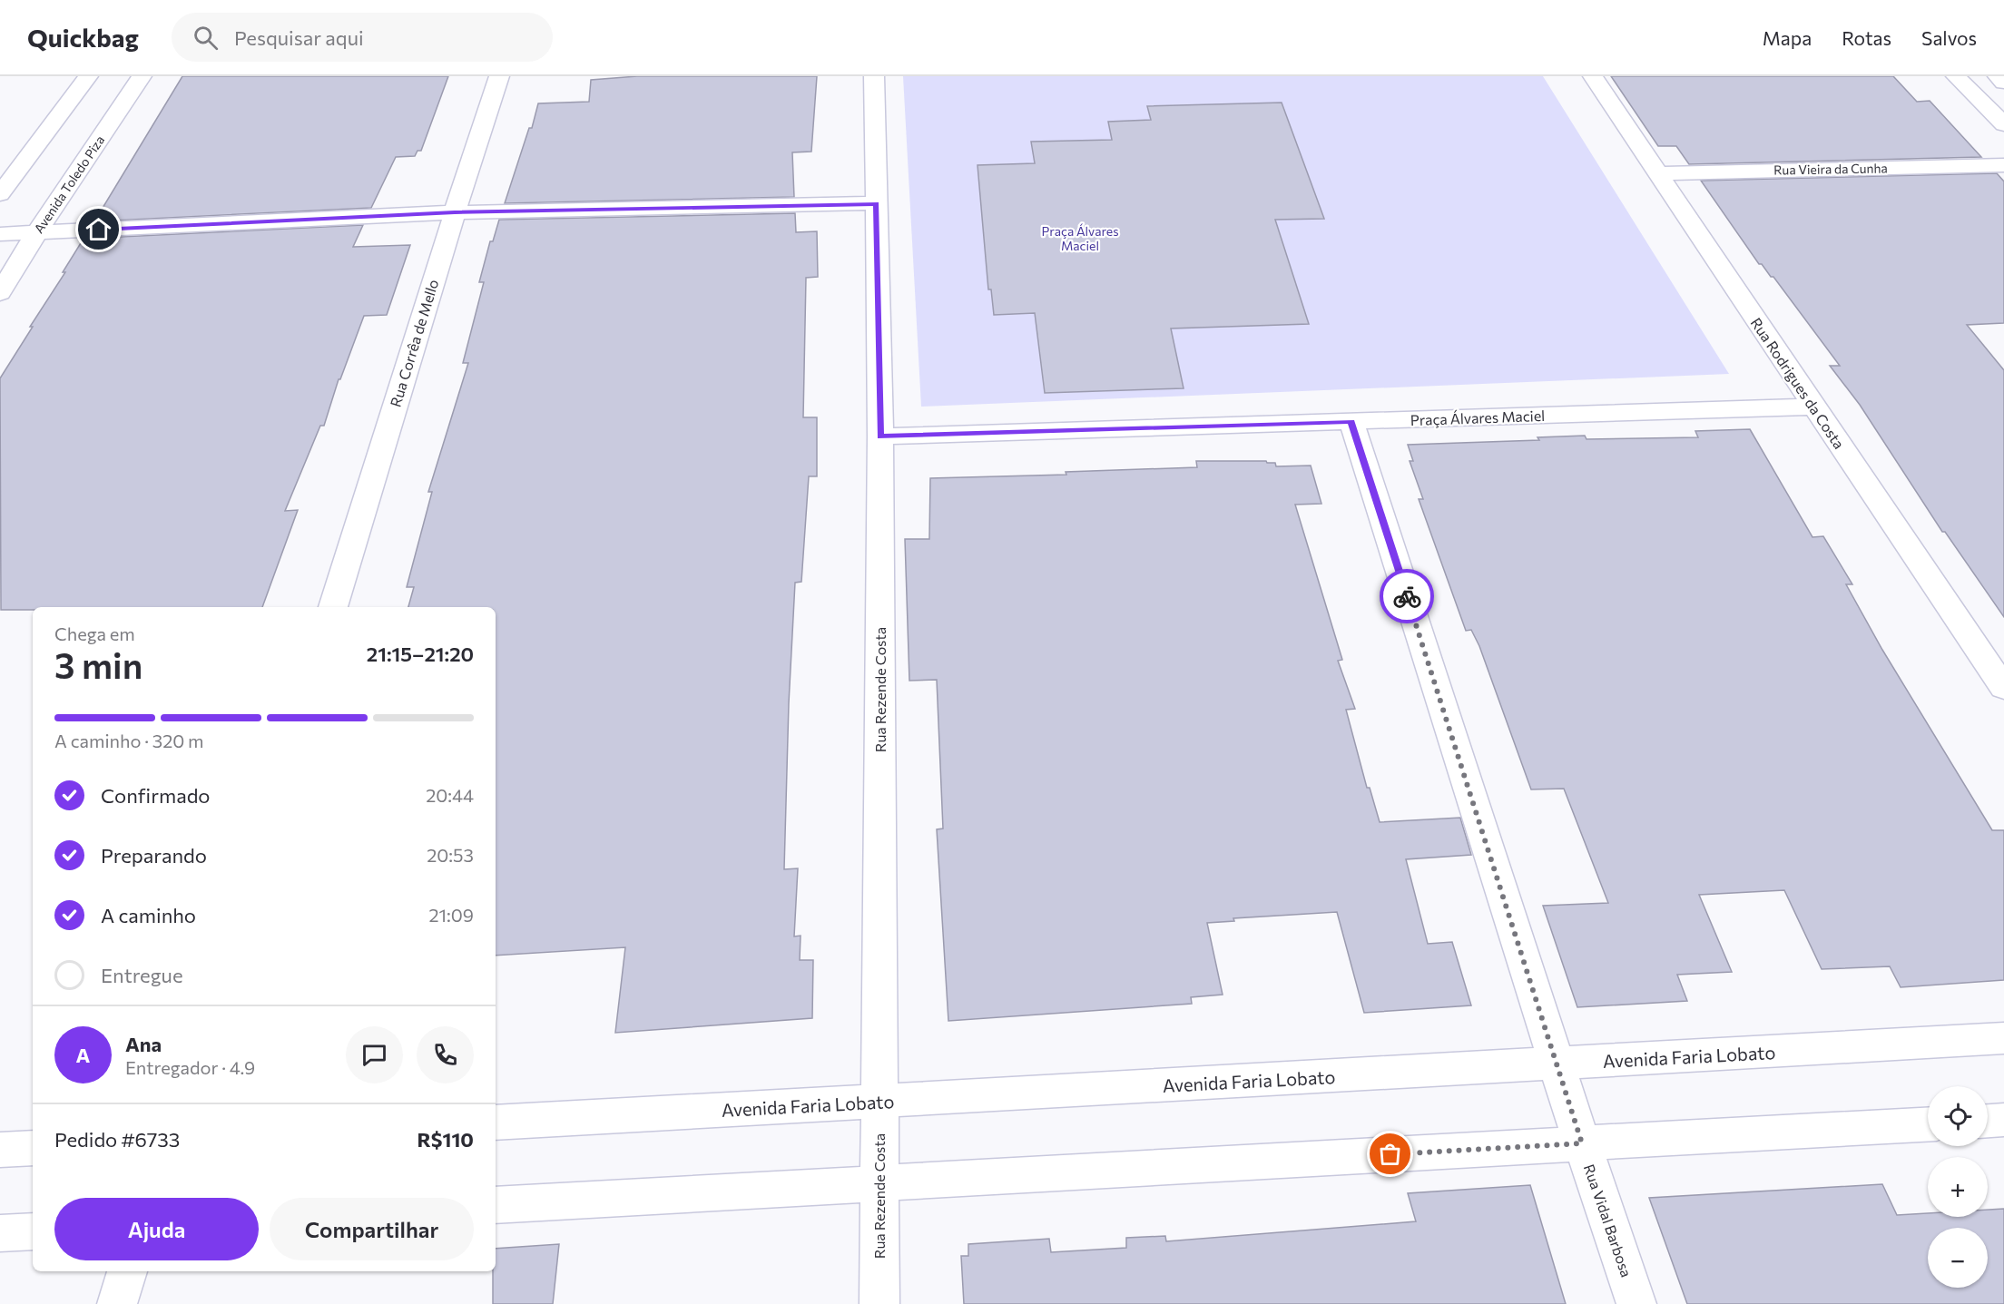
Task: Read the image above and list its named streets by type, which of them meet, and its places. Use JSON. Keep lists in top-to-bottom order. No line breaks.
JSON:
{"streets":{"street":["Rua Vieira da Cunha","Avenida Toledo Piza","Rua Corrêa de Mello","Rua Rodrigues da Costa","Praça Álvares Maciel","Rua Rezende Costa","Avenida Faria Lobato","Rua Vidal Barbosa"]},"crossings":[["Rua Vieira da Cunha","Rua Rodrigues da Costa"],["Rua Rodrigues da Costa","Praça Álvares Maciel"],["Praça Álvares Maciel","Rua Rezende Costa"],["Praça Álvares Maciel","Rua Vidal Barbosa"],["Rua Rezende Costa","Avenida Faria Lobato"],["Avenida Faria Lobato","Rua Vidal Barbosa"]],"parks":["Praça Álvares Maciel"],"page":{"header":"Quickbag","search":"Pesquisar aqui","nav":["Mapa","Rotas","Salvos"],"heading":["3 min","Chega em","21:15–21:20"],"panel":["Ana","Entregador · 4.9","Pedido #6733","R$110"],"bar":"A caminho · 320 m","list":[["Confirmado","20:44"],["Preparando","20:53"],["A caminho","21:09"],"Entregue"],"round":"A","map_buttons":["+","−"],"buttons":["Ajuda","Compartilhar"]}}
